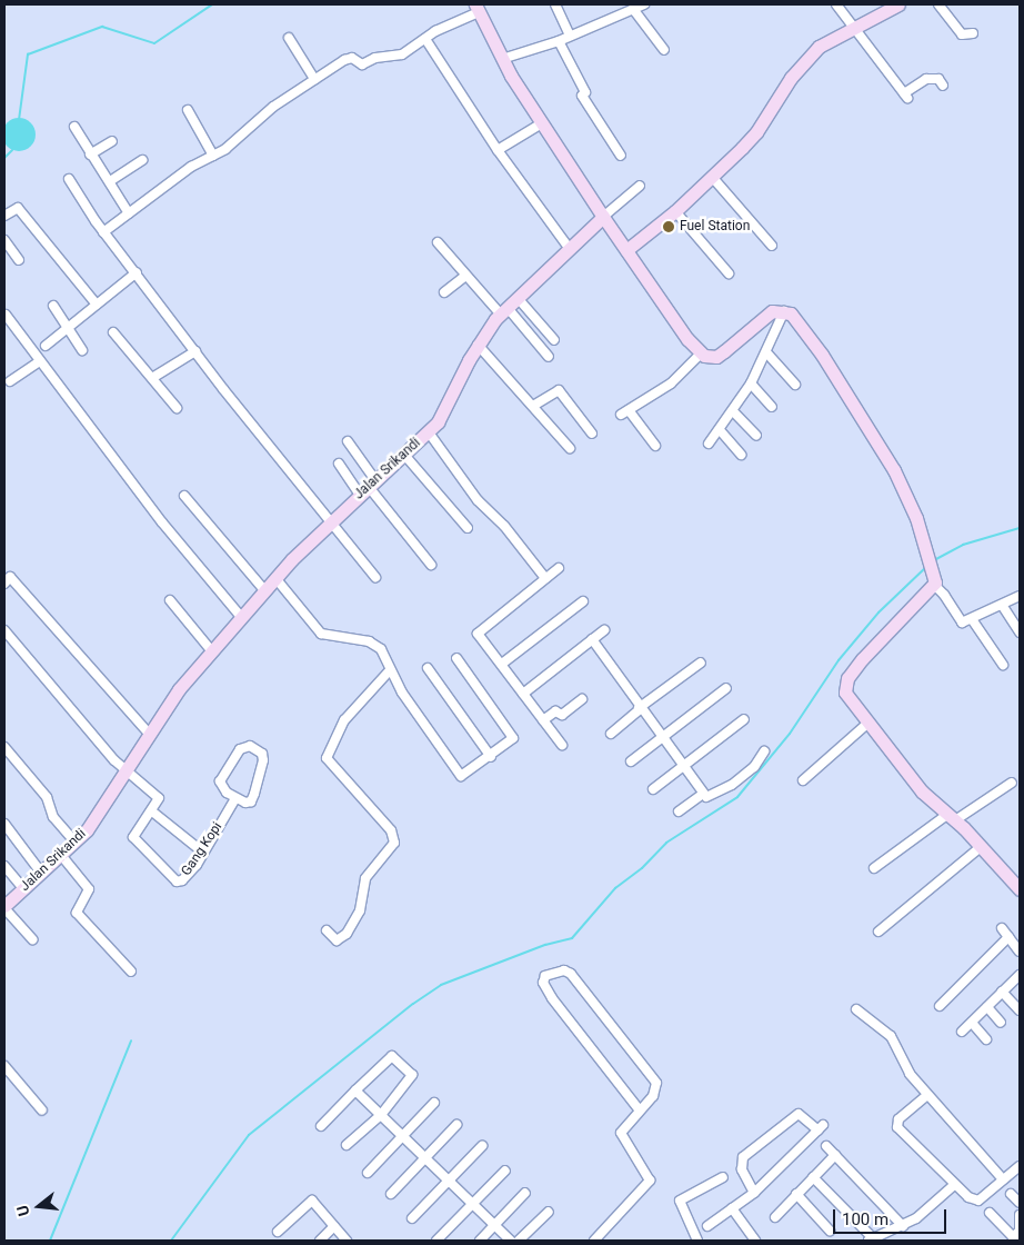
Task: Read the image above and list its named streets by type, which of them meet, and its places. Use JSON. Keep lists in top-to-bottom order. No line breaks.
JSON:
{"streets":{"street":["Jalan Srikandi","Gang Kopi"]},"places":["Fuel Station"],"scale_bar":"100 m","north":"left"}
